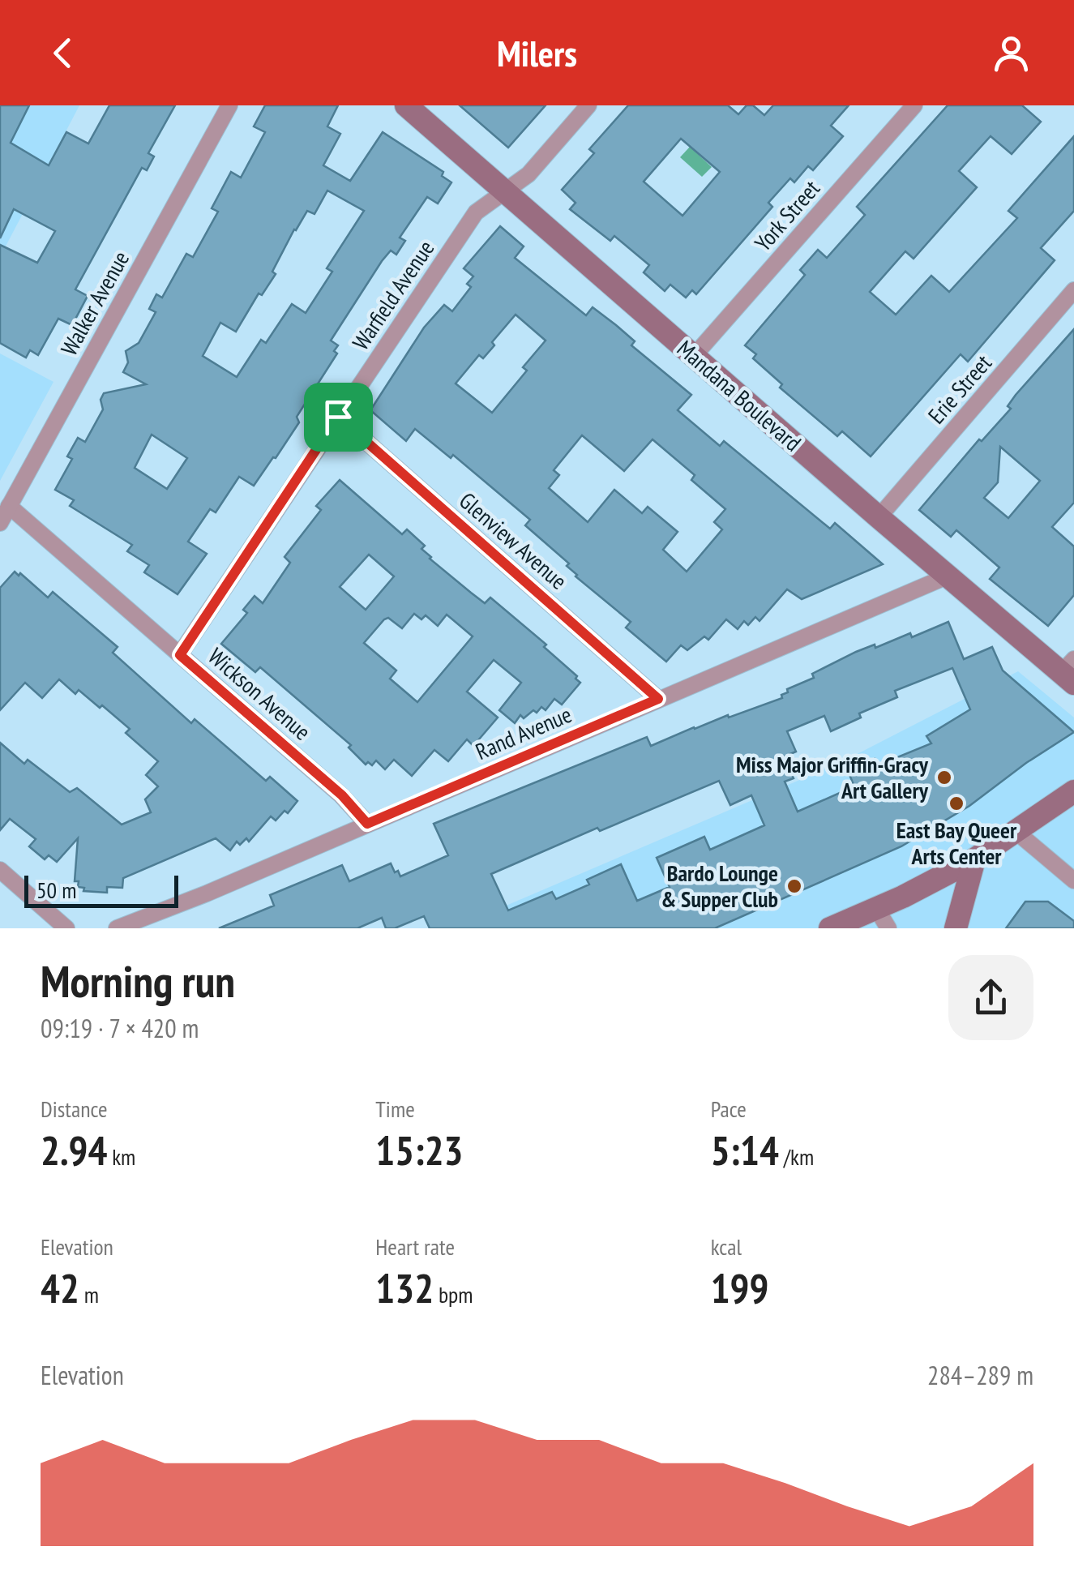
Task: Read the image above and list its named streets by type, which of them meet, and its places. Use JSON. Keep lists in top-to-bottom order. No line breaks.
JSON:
{"streets":{"street":["York Street","Warfield Avenue","Walker Avenue","Erie Street","Mandana Boulevard","Glenview Avenue","Wickson Avenue","Rand Avenue"]},"crossings":[["York Street","Mandana Boulevard"],["Warfield Avenue","Mandana Boulevard"],["Warfield Avenue","Glenview Avenue"],["Warfield Avenue","Wickson Avenue"],["Walker Avenue","Wickson Avenue"],["Erie Street","Mandana Boulevard"],["Mandana Boulevard","Rand Avenue"],["Glenview Avenue","Rand Avenue"],["Wickson Avenue","Rand Avenue"]],"places":["Miss Major Griffin-Gracy Art Gallery","East Bay Queer Arts Center","Bardo Lounge & Supper Club"],"scale_bar":"50 m","page":{"header":"Milers","scale":"50 m","heading":["Morning run","09:19 · 7 × 420 m"],"stats":[["Distance","2.94 km"],["Time","15:23"],["Pace","5:14 /km"],["Elevation","42 m"],["Heart rate","132 bpm"],["kcal","199"]],"chart":["Elevation","284–289 m"]}}
